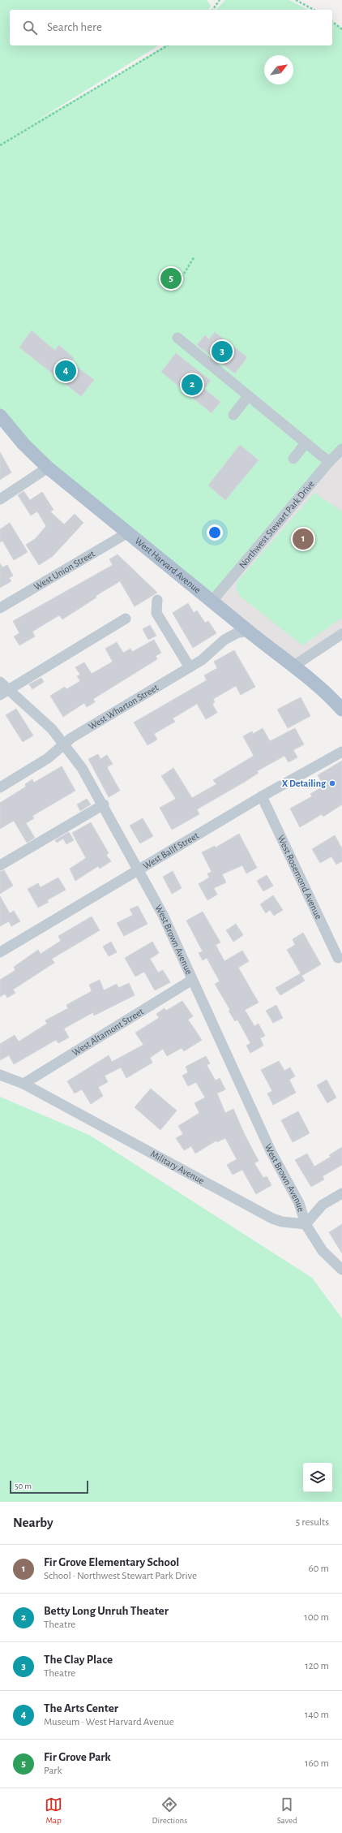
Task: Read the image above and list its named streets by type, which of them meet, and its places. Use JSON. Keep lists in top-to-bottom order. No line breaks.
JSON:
{"streets":{"main road":["West Harvard Avenue"],"street":["Northwest Stewart Park Drive","West Union Street","West Wharton Street","West Ballf Street","West Rosemond Avenue","West Brown Avenue","West Altamont Street","Military Avenue"]},"crossings":[["Northwest Stewart Park Drive","West Harvard Avenue"],["West Harvard Avenue","West Union Street"],["West Harvard Avenue","West Wharton Street"],["West Wharton Street","West Brown Avenue"],["West Ballf Street","West Rosemond Avenue"],["West Ballf Street","West Brown Avenue"],["West Brown Avenue","West Altamont Street"],["West Brown Avenue","Military Avenue"],["West Altamont Street","Military Avenue"]],"places":["X Detailing"],"scale_bar":"50 m","north":"top right","page":{"search":"Search here","pins":["5","3","4","2","1"],"scale":"50 m","heading":["Nearby","5 results"],"list":[{"mark":"1","name":"Fir Grove Elementary School","note":"School · Northwest Stewart Park Drive","value":"60 m"},{"mark":"2","name":"Betty Long Unruh Theater","note":"Theatre","value":"100 m"},{"mark":"3","name":"The Clay Place","note":"Theatre","value":"120 m"},{"mark":"4","name":"The Arts Center","note":"Museum · West Harvard Avenue","value":"140 m"},{"mark":"5","name":"Fir Grove Park","note":"Park","value":"160 m"}],"nav":["Map","Directions","Saved"]}}
